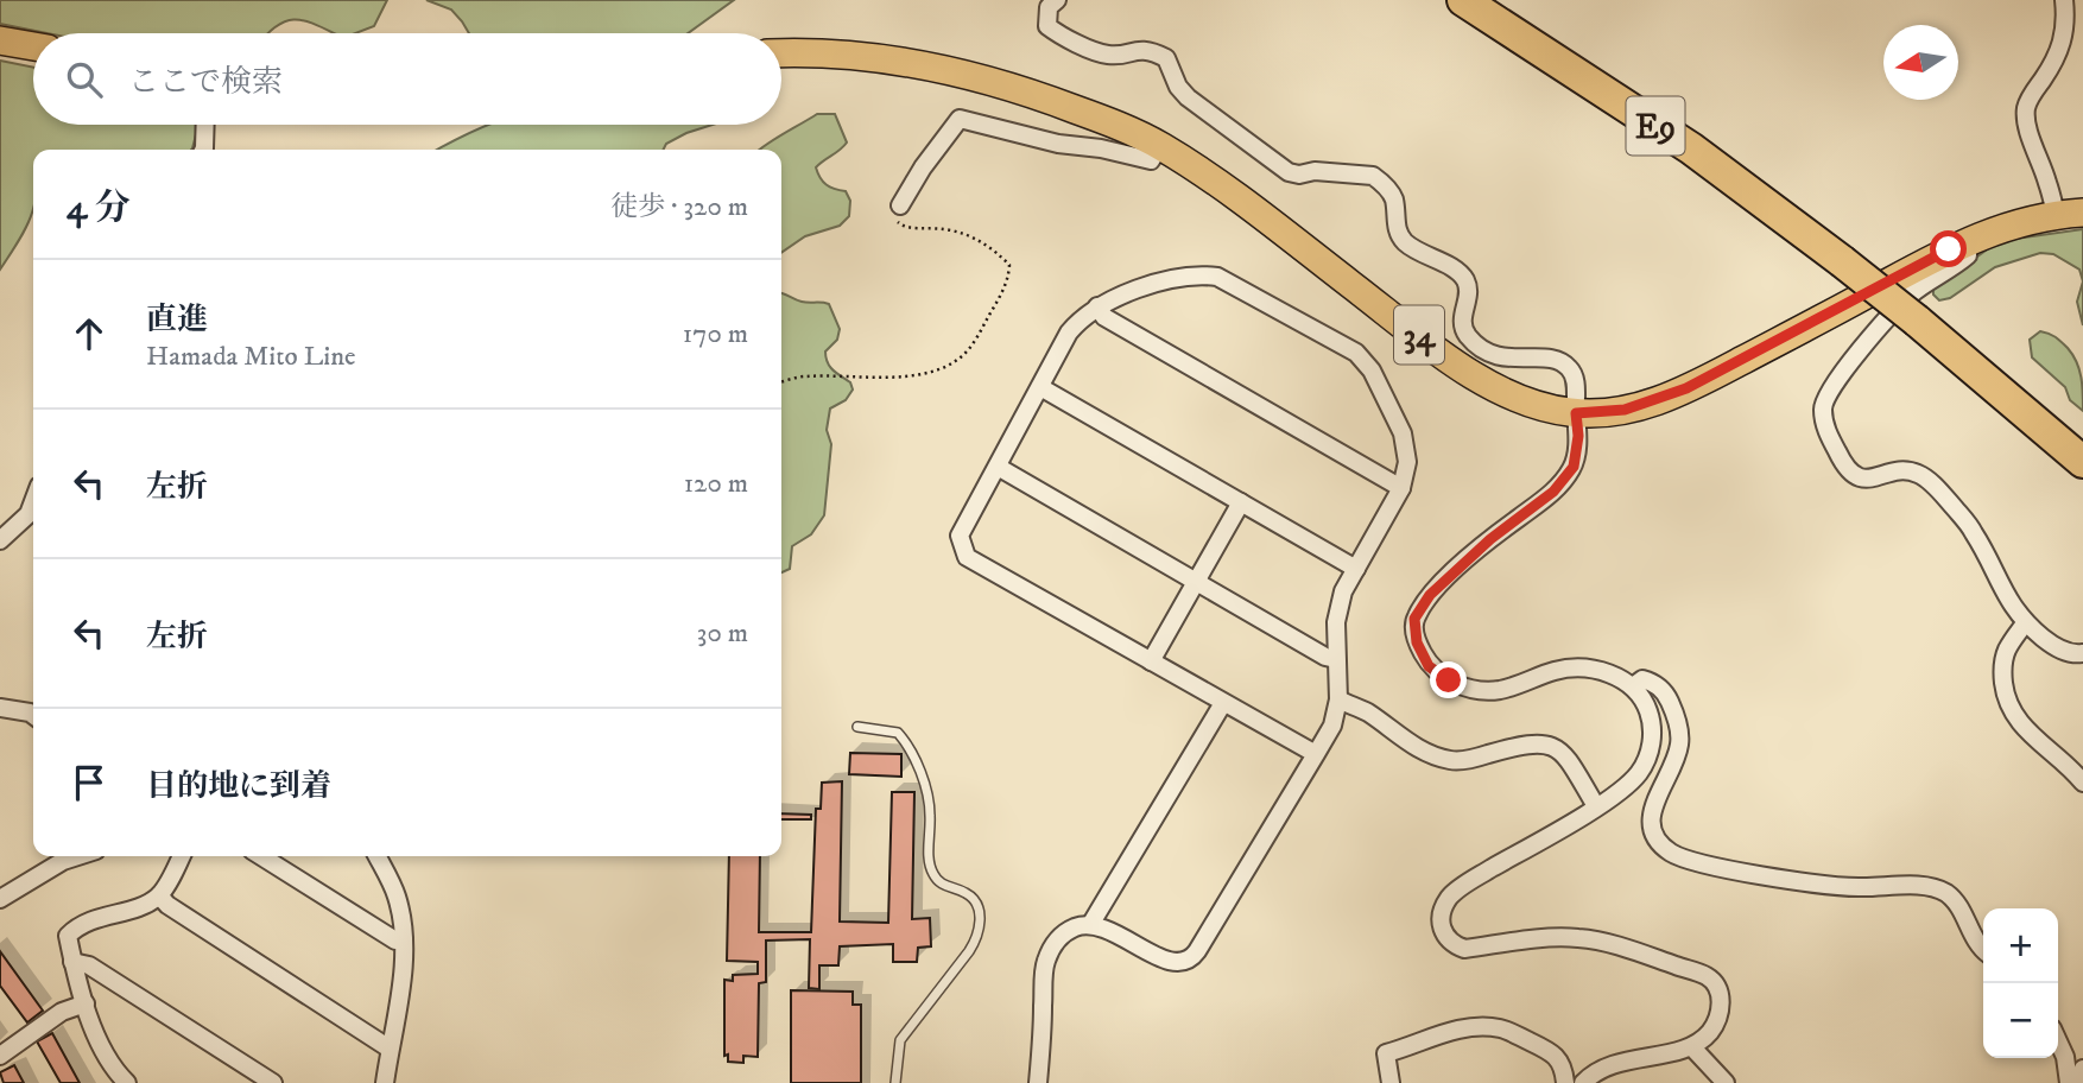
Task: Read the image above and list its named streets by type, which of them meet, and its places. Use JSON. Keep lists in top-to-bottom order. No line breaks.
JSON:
{"streets":{"highway":["E9"],"main road":["34"]},"north":"left","page":{"search":"ここで検索","heading":["4 分","徒歩 · 320 m"],"list":[["直進","Hamada Mito Line","170 m"],["左折","120 m"],["左折","30 m"],"目的地に到着"],"map_buttons":["+","−"]}}
